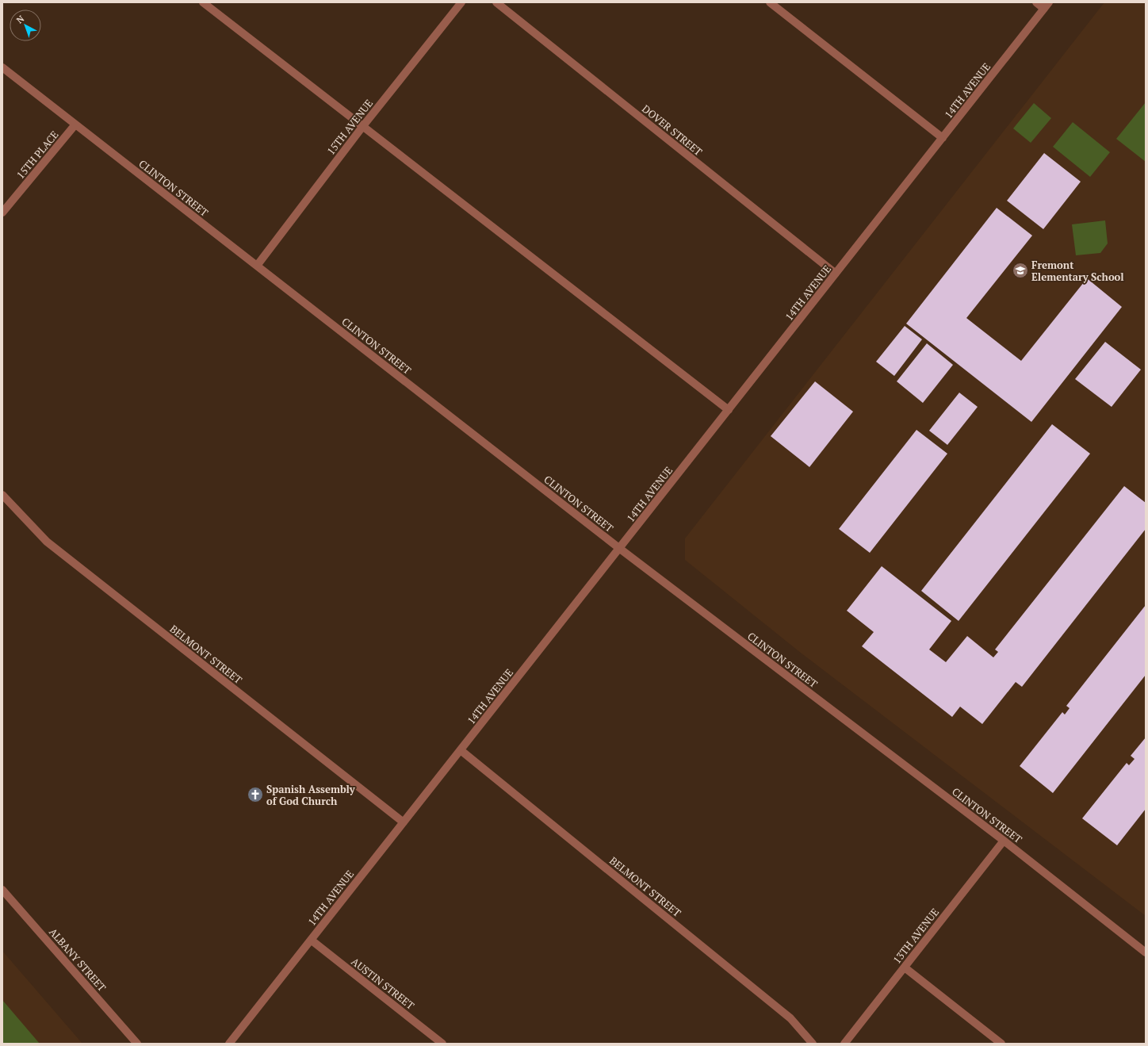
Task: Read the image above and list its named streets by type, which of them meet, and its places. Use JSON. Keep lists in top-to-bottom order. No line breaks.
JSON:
{"streets":{"street":["14TH AVENUE","15TH AVENUE","DOVER STREET","15TH PLACE","CLINTON STREET","BELMONT STREET","13TH AVENUE","ALBANY STREET","AUSTIN STREET"]},"crossings":[["14TH AVENUE","DOVER STREET"],["14TH AVENUE","CLINTON STREET"],["14TH AVENUE","BELMONT STREET"],["14TH AVENUE","AUSTIN STREET"],["15TH AVENUE","CLINTON STREET"],["15TH PLACE","CLINTON STREET"],["CLINTON STREET","13TH AVENUE"]],"places":{"school or university":["Fremont Elementary School"],"church":["Spanish Assembly of God Church"]},"north":"top left"}
